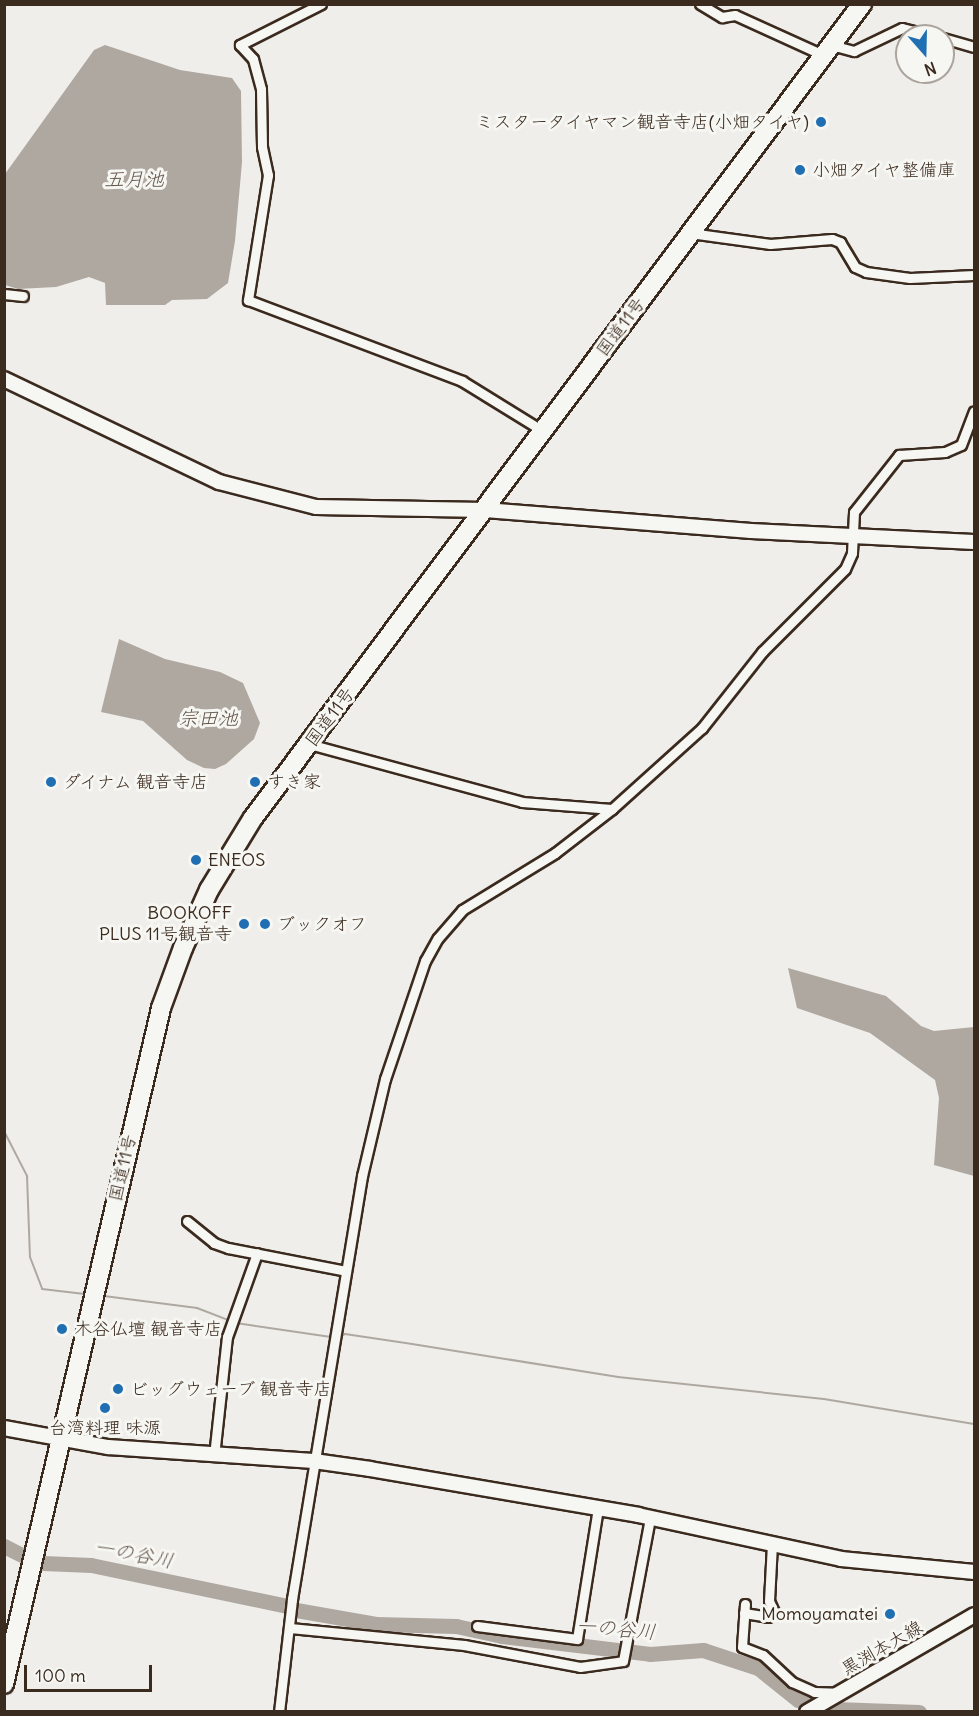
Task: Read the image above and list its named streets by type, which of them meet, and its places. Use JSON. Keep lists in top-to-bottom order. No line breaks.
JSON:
{"streets":{"highway":["国道11号"],"street":["黒渕本大線"]},"water":["五月池","宗田池","一の谷川"],"places":["ミスタータイヤマン観音寺店(小畑タイヤ)","小畑タイヤ整備庫","ダイナム 観音寺店","すき家","ENEOS","BOOKOFF PLUS 11号観音寺","ブックオフ","木谷仏壇 観音寺店","ビッグウェーブ 観音寺店","台湾料理 味源","Momoyamatei"],"scale_bar":"100 m","north":"bottom"}
